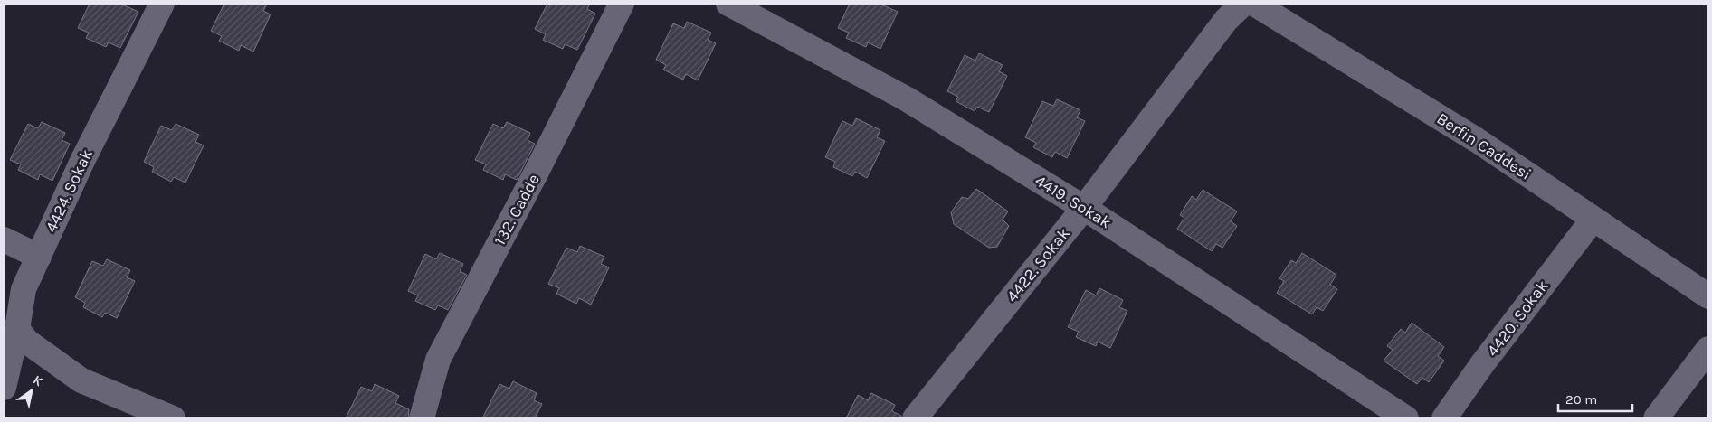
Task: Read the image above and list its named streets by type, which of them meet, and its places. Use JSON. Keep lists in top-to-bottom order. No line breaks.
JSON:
{"streets":{"street":["Berfin Caddesi","4424. Sokak","4419. Sokak","132. Cadde","4422. Sokak","4420. Sokak"]},"crossings":[["Berfin Caddesi","4420. Sokak"],["4419. Sokak","4422. Sokak"]],"scale_bar":"20 m","north":"top right"}
